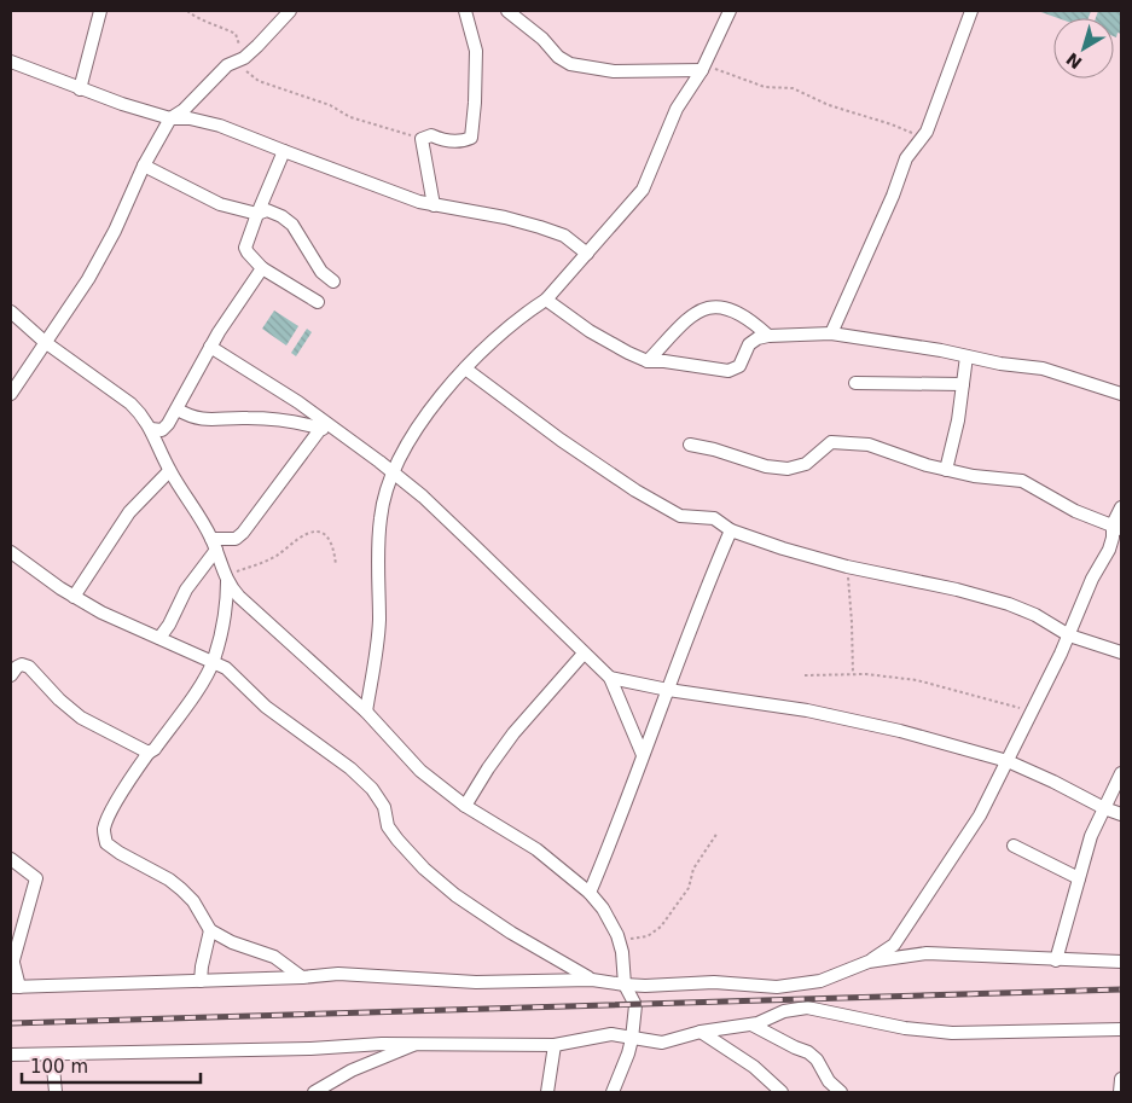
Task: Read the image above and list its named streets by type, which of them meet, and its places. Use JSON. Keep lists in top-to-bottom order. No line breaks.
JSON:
{"scale_bar":"100 m","north":"bottom left"}
